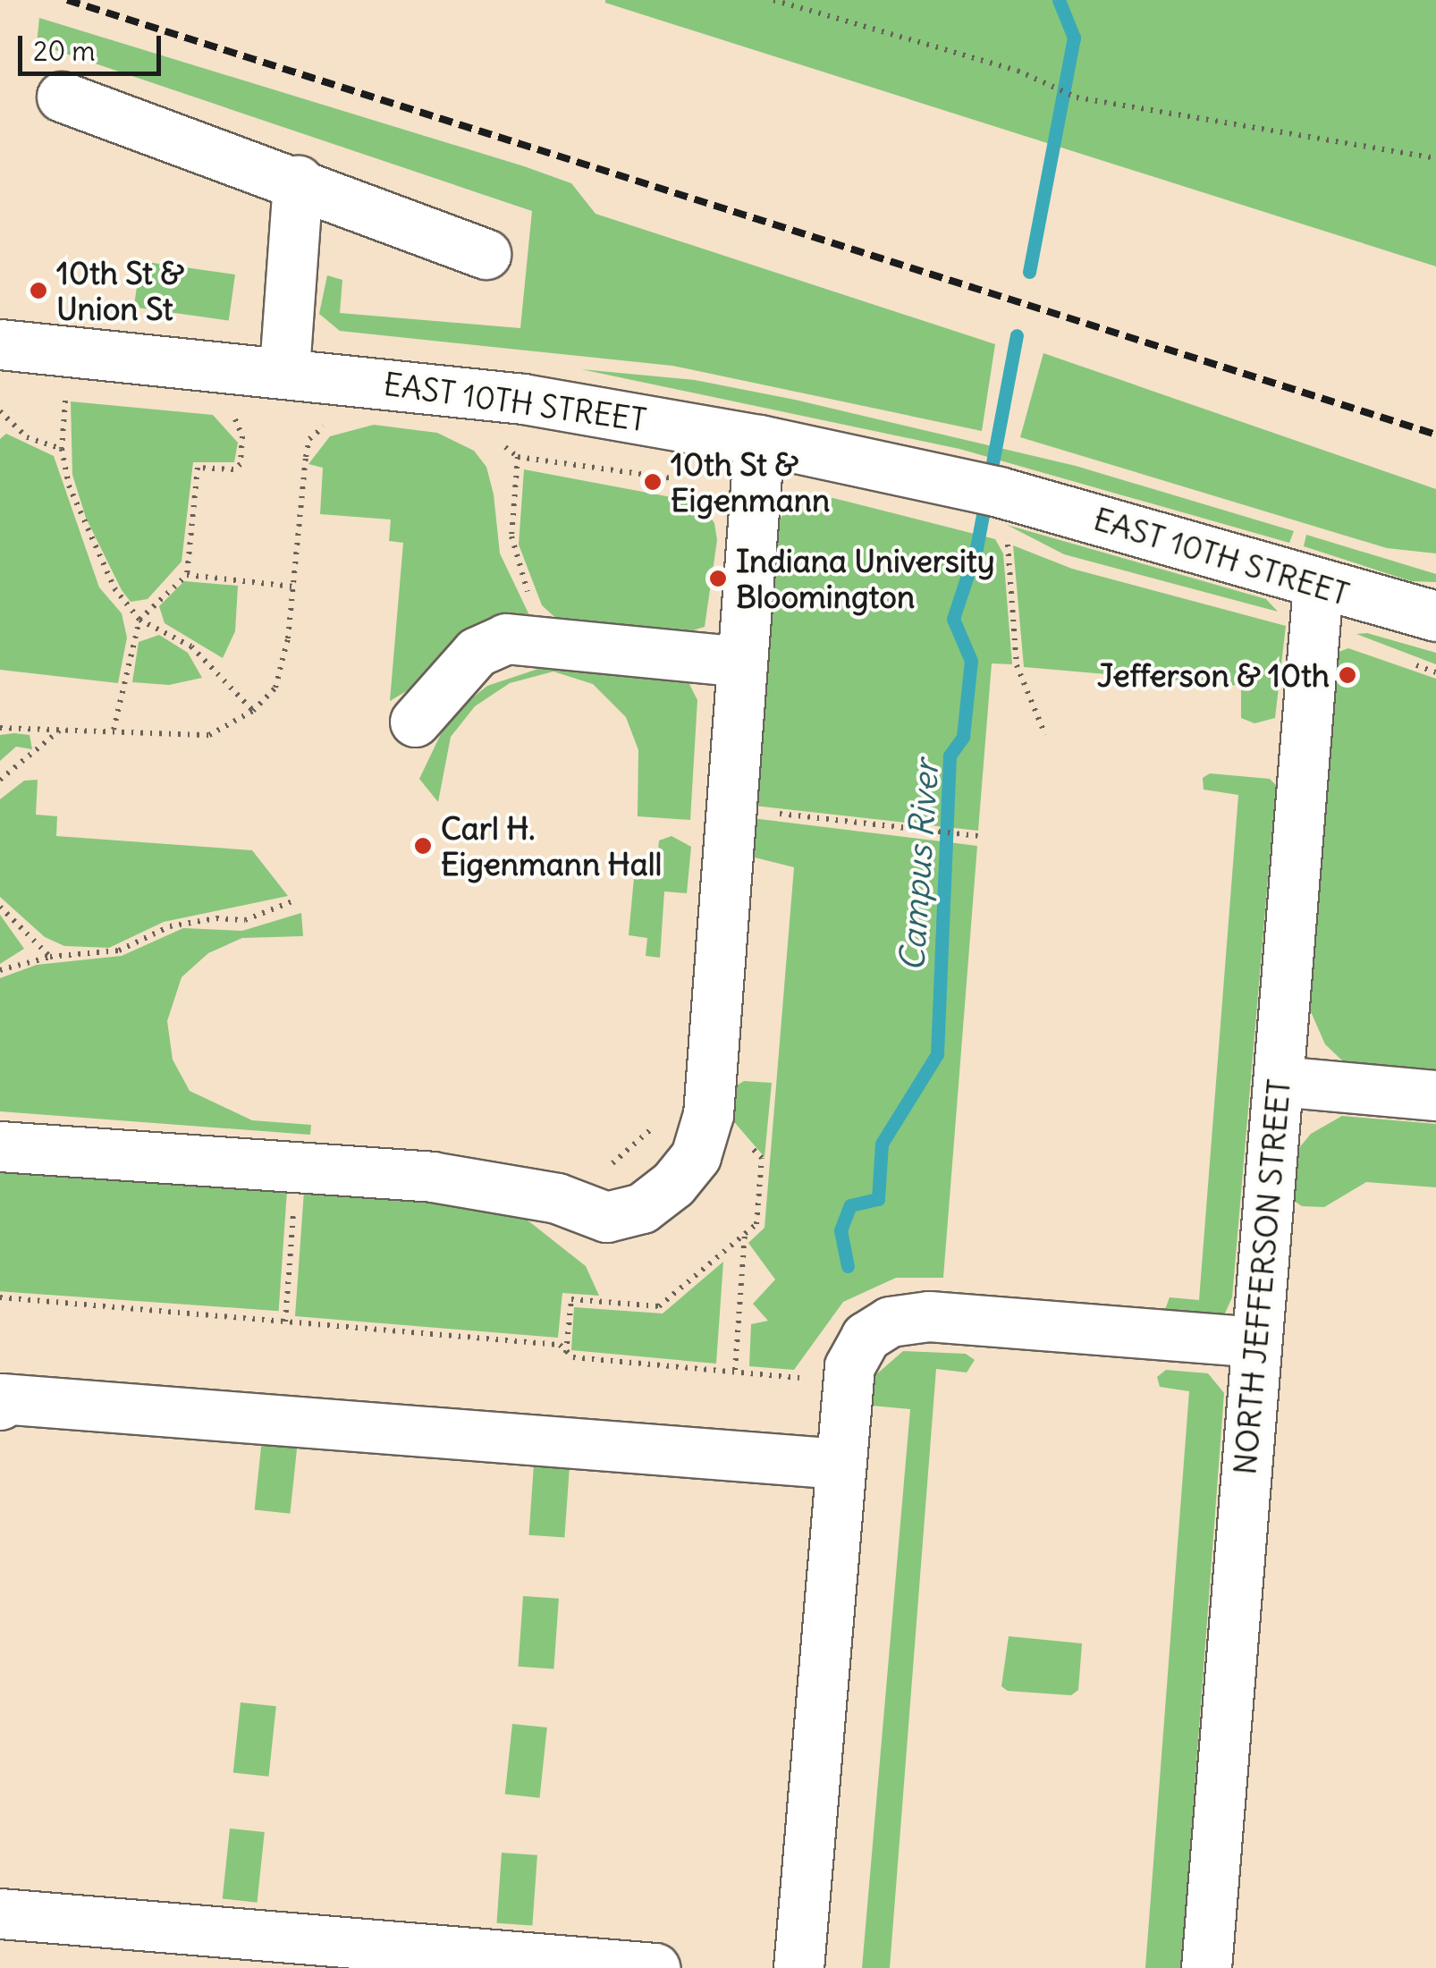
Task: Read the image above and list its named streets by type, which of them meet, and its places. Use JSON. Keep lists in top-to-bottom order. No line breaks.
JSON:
{"streets":{"street":["EAST 10TH STREET","NORTH JEFFERSON STREET"]},"crossings":[["EAST 10TH STREET","NORTH JEFFERSON STREET"]],"water":["Campus River"],"places":["10th St & Union St","10th St & Eigenmann","Indiana University Bloomington","Jefferson & 10th","Carl H. Eigenmann Hall"],"scale_bar":"20 m"}
